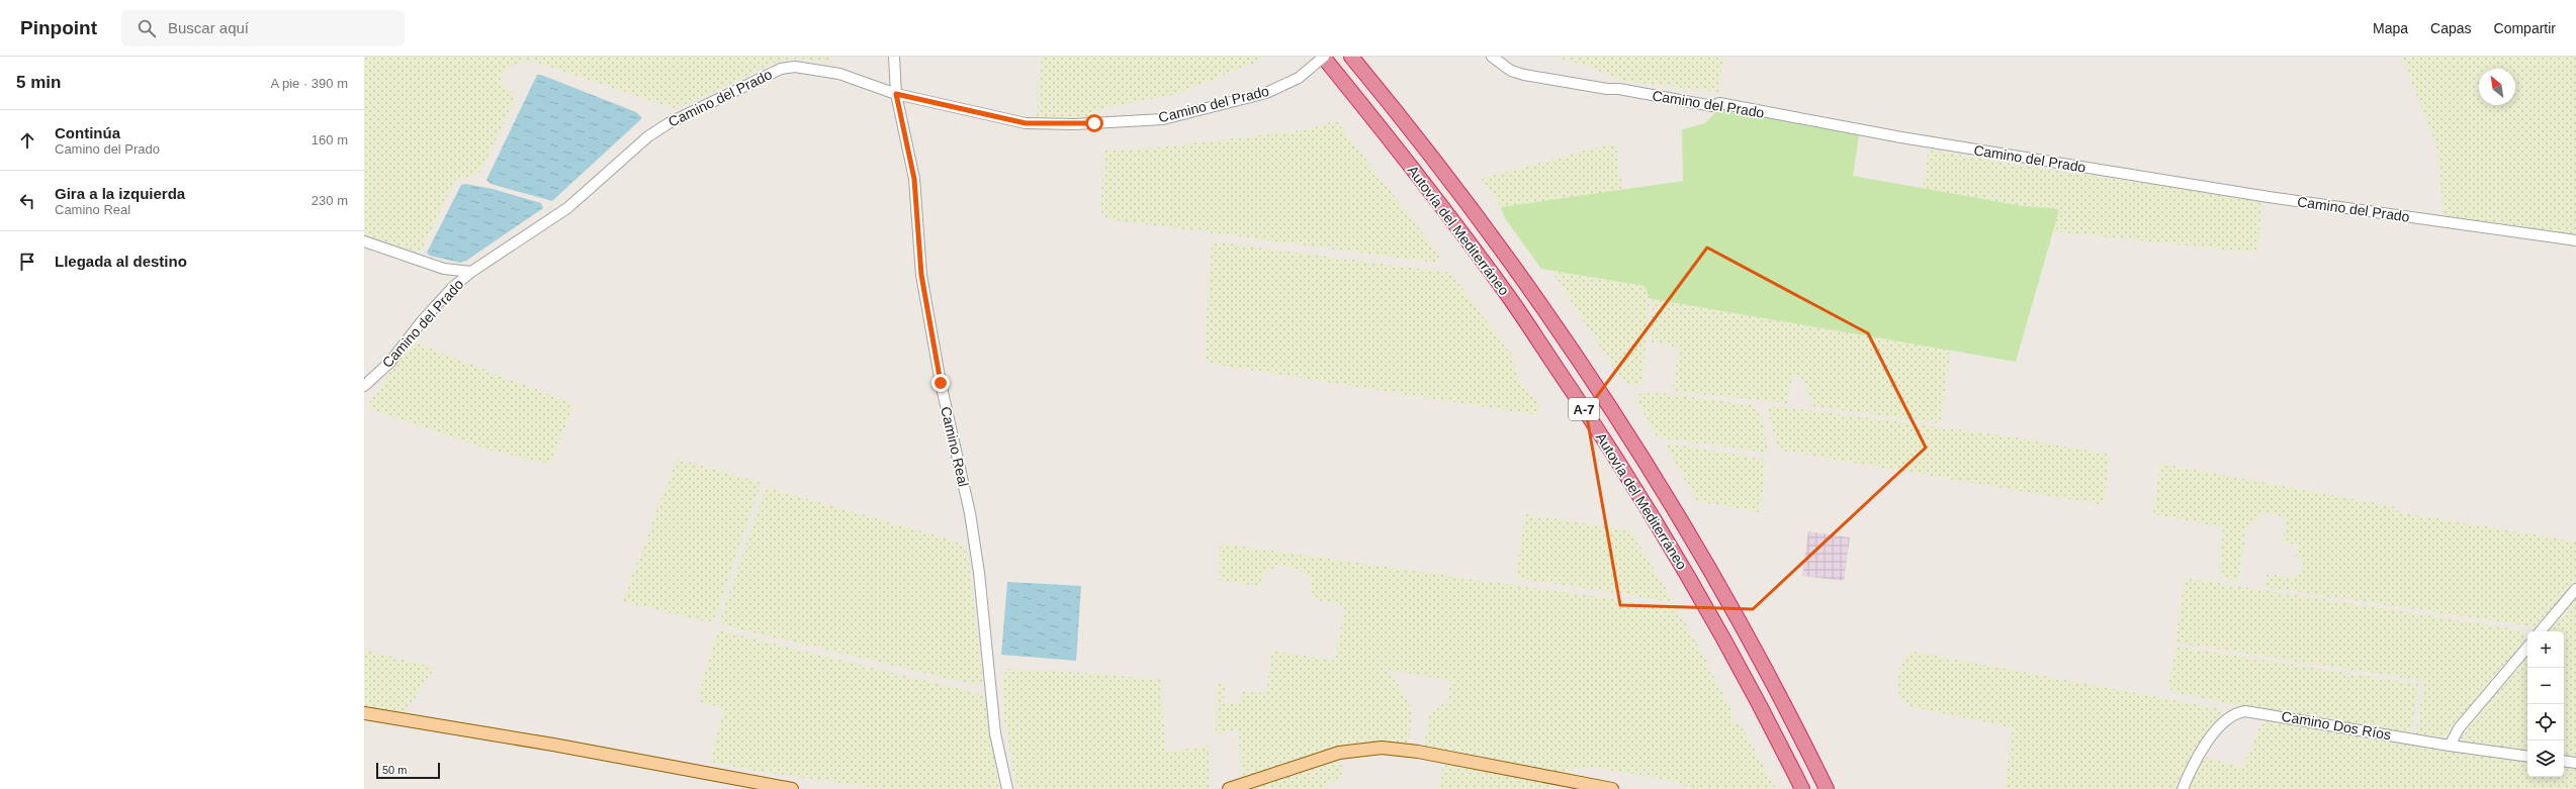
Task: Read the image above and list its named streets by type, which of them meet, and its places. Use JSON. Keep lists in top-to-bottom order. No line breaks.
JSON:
{"streets":{"highway":["Autovía del Mediterráneo","A-7"],"street":["Camino del Prado","Camino Real","Camino Dos Ríos"]},"crossings":[["Camino del Prado","Autovía del Mediterráneo"],["Camino del Prado","Camino Real"]],"scale_bar":"50 m","north":"top left","page":{"header":"Pinpoint","search":"Buscar aquí","nav":["Mapa","Capas","Compartir"],"heading":["5 min","A pie · 390 m"],"list":[["Continúa","Camino del Prado","160 m"],["Gira a la izquierda","Camino Real","230 m"],"Llegada al destino"],"map_buttons":["+","−"],"scale":"50 m"}}
